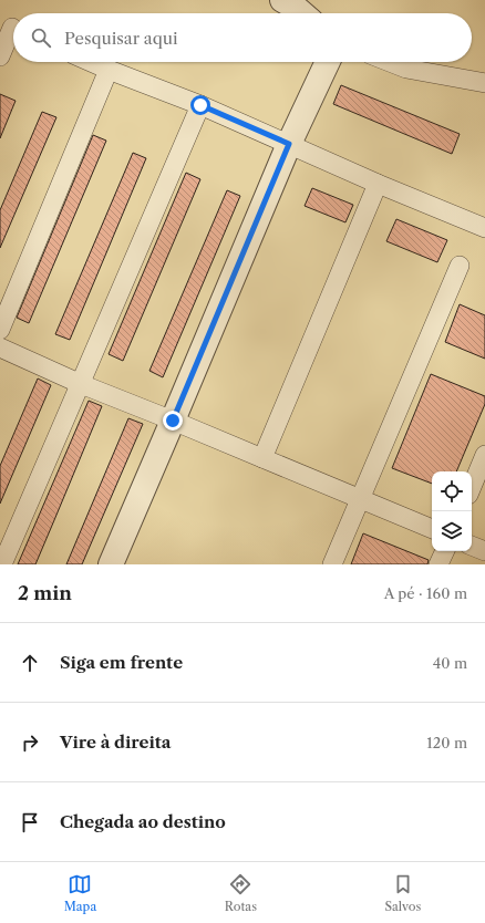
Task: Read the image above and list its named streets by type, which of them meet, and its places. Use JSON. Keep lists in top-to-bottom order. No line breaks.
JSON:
{"page":{"search":"Pesquisar aqui","heading":["2 min","A pé · 160 m"],"list":[["Siga em frente","40 m"],["Vire à direita","120 m"],"Chegada ao destino"],"nav":["Mapa","Rotas","Salvos"]}}
